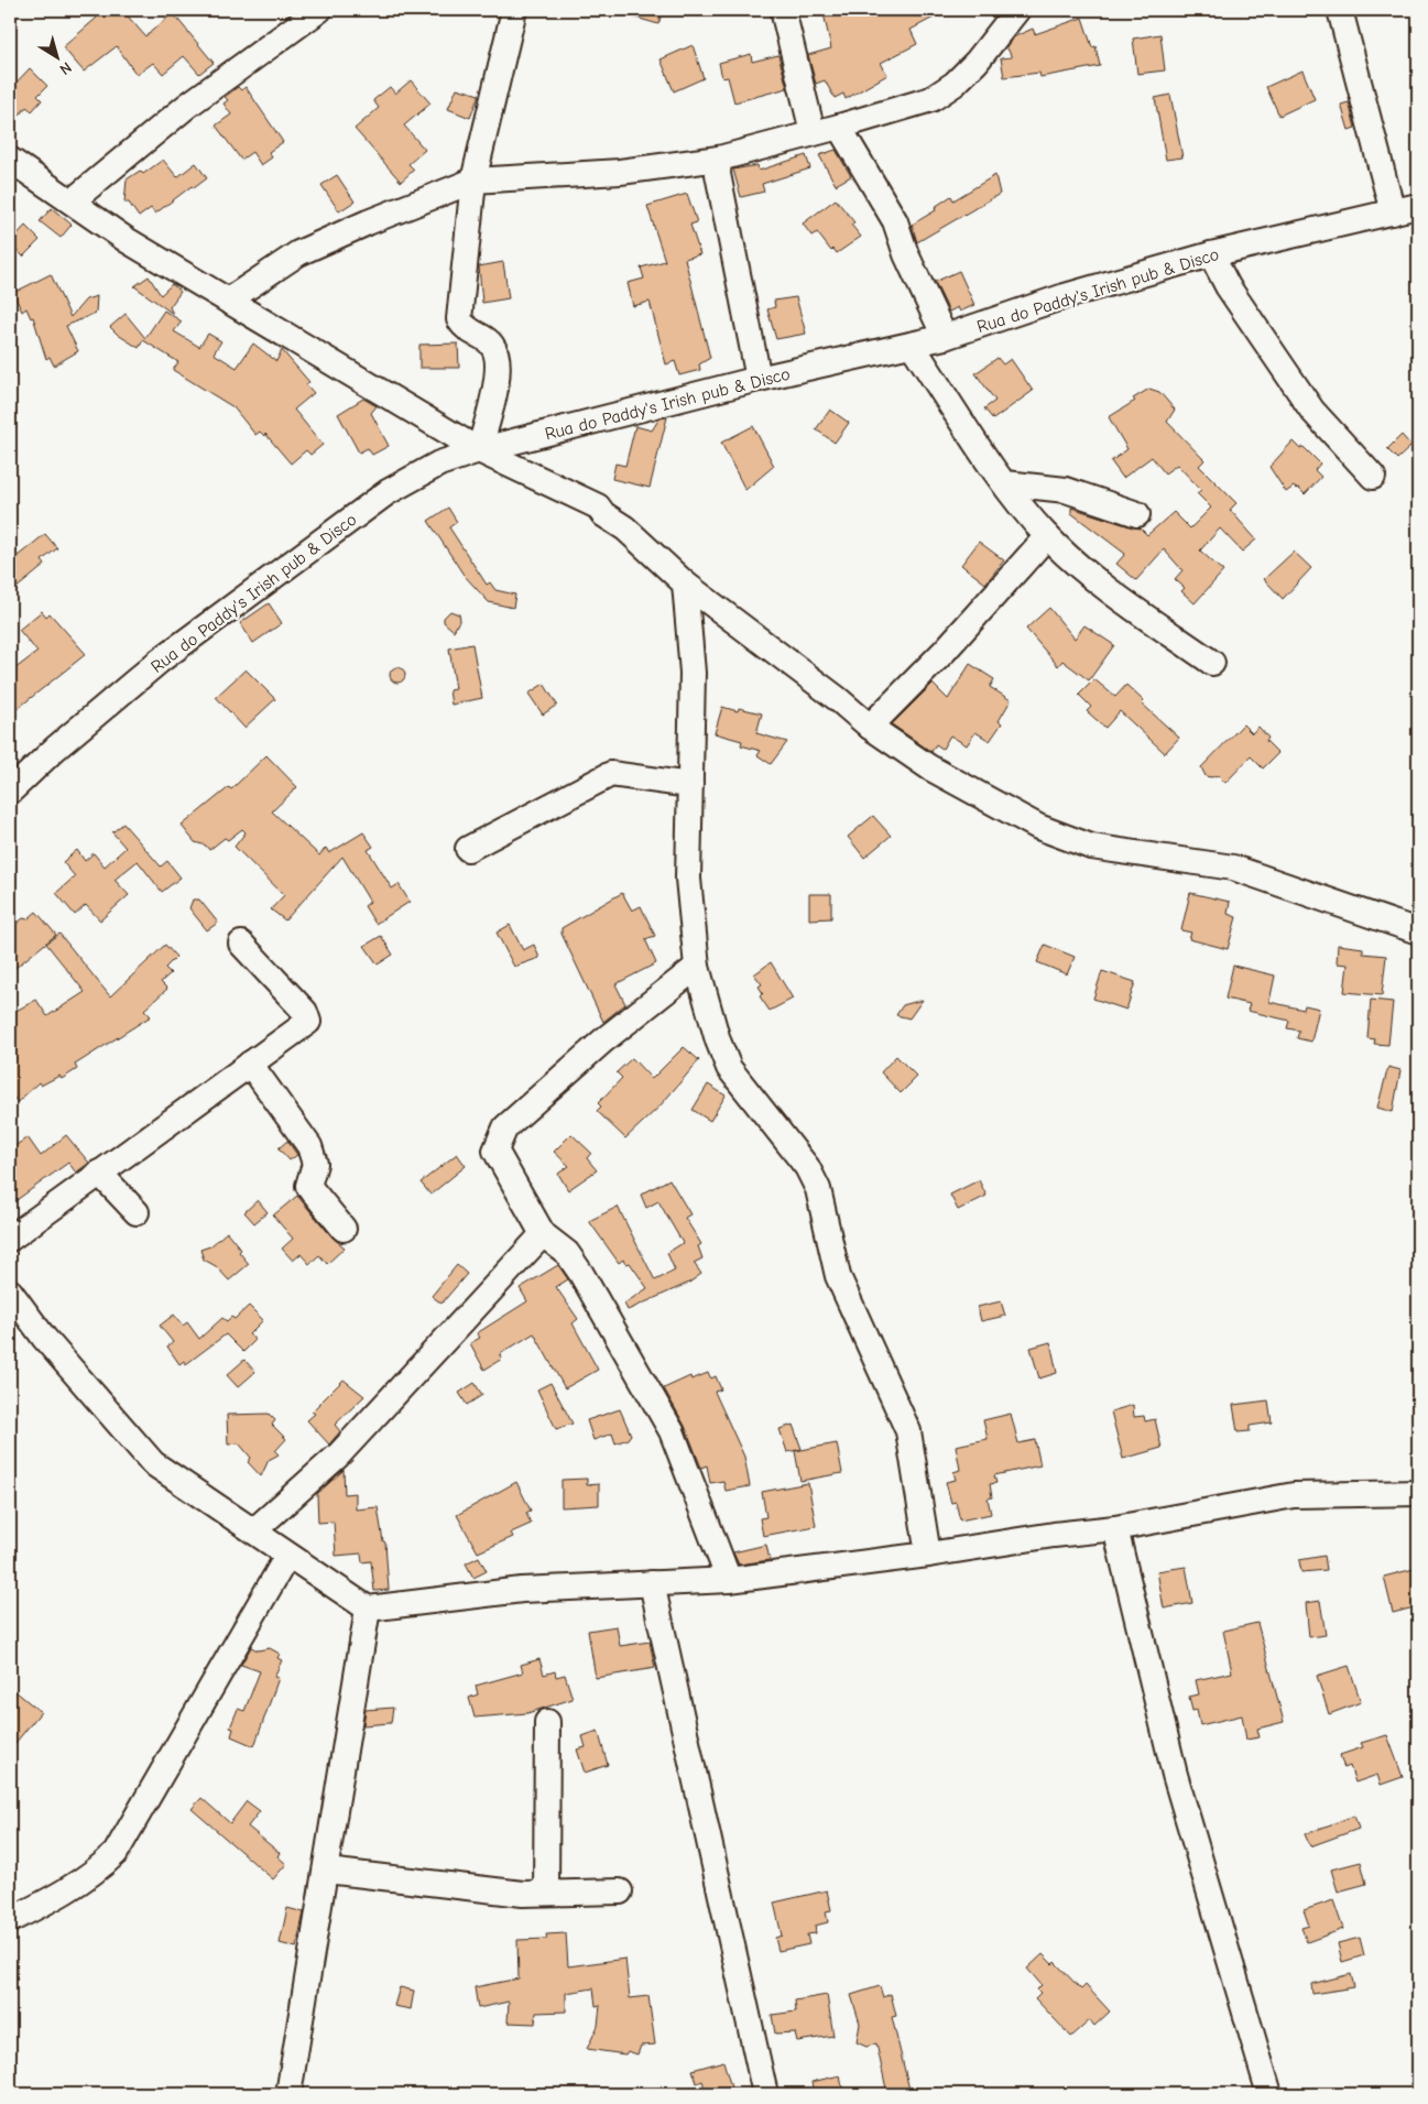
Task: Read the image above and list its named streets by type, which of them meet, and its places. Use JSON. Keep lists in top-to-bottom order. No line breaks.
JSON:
{"streets":{"street":["Rua do Paddy's Irish pub & Disco"]},"north":"bottom right"}
